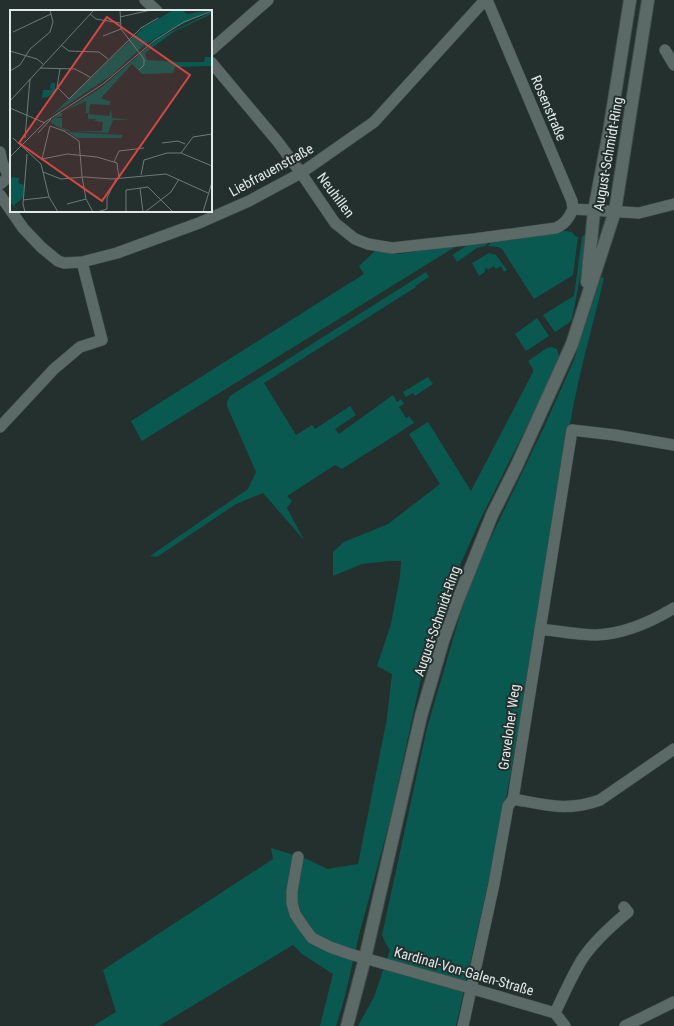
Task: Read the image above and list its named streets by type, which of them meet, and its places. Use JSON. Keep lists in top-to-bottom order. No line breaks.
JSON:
{"streets":{"main road":["August-Schmidt-Ring"],"street":["Rosenstraße","Liebfrauenstraße","Neuhillen","Graveloher Weg","Kardinal-Von-Galen-Straße"]},"crossings":[["Rosenstraße","Liebfrauenstraße"],["Rosenstraße","Neuhillen"],["August-Schmidt-Ring","Kardinal-Von-Galen-Straße"],["Liebfrauenstraße","Neuhillen"],["Graveloher Weg","Kardinal-Von-Galen-Straße"]]}
